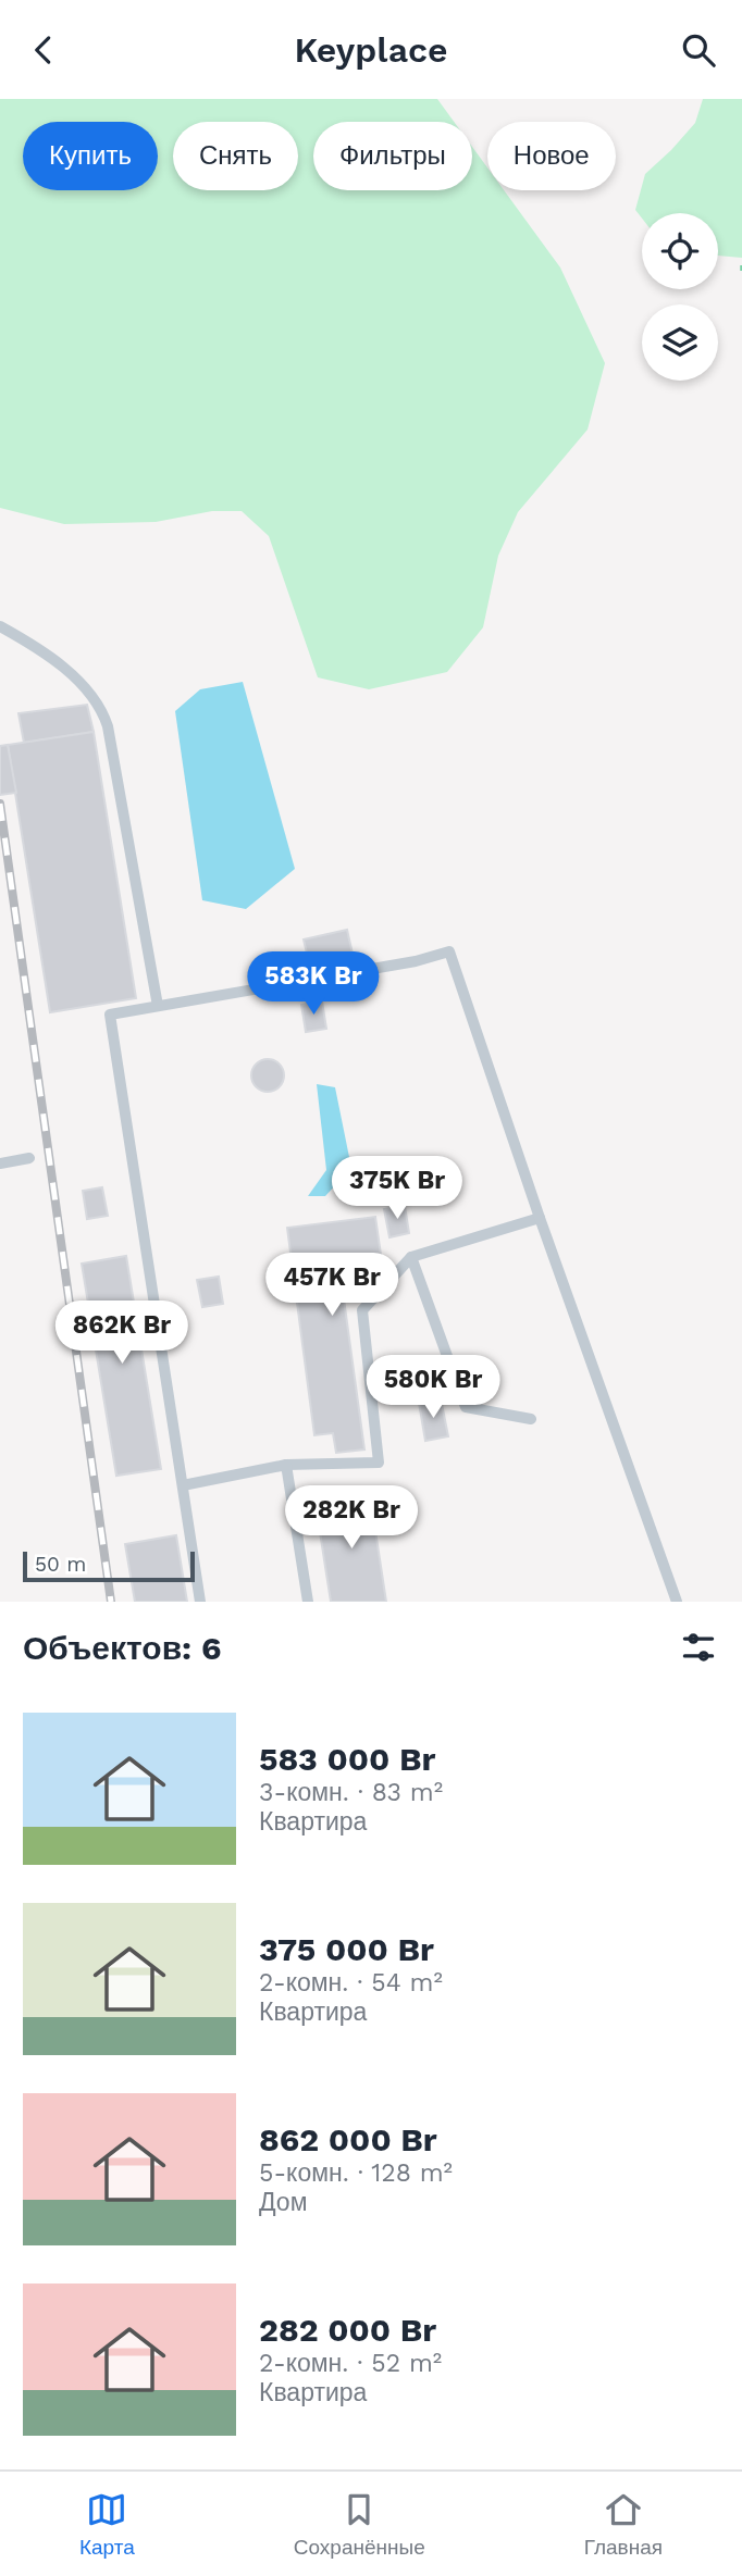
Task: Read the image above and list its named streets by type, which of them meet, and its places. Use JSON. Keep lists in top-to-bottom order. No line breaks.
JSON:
{"scale_bar":"50 m","page":{"header":"Keyplace","chip":["Купить","Снять","Фильтры","Новое"],"price":["583K Br","375K Br","457K Br","862K Br","580K Br","282K Br"],"scale":"50 m","heading":"Объектов: 6","list":[{"name":"583 000 Br","note":"3-комн. · 83 m² · Квартира"},{"name":"375 000 Br","note":"2-комн. · 54 m² · Квартира"},{"name":"862 000 Br","note":"5-комн. · 128 m² · Дом"},{"name":"282 000 Br","note":"2-комн. · 52 m² · Квартира"}],"tabs":["Карта","Сохранённые","Главная"]}}
